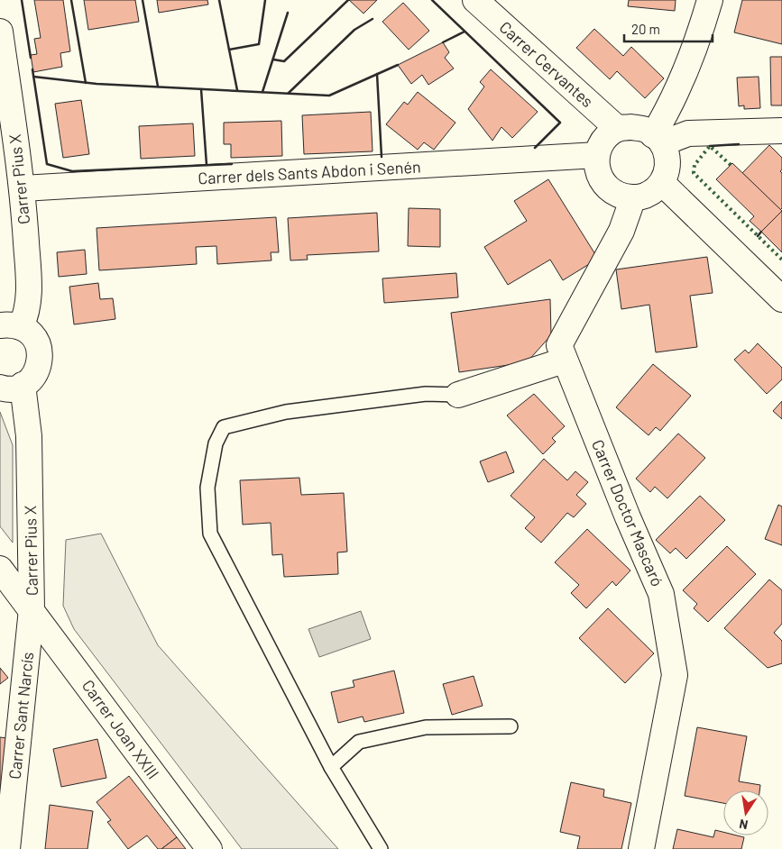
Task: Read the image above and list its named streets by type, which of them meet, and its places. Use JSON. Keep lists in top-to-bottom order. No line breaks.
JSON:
{"streets":{"street":["Carrer Cervantes","Carrer dels Sants Abdon i Senén","Carrer Pius X","Carrer Doctor Mascaró","Carrer Sant Narcís","Carrer Joan XXIII"]},"crossings":[["Carrer Cervantes","Carrer dels Sants Abdon i Senén"],["Carrer Cervantes","Carrer Doctor Mascaró"],["Carrer dels Sants Abdon i Senén","Carrer Pius X"],["Carrer dels Sants Abdon i Senén","Carrer Doctor Mascaró"],["Carrer Pius X","Carrer Sant Narcís"],["Carrer Pius X","Carrer Joan XXIII"],["Carrer Sant Narcís","Carrer Joan XXIII"]],"scale_bar":"20 m","north":"bottom"}
